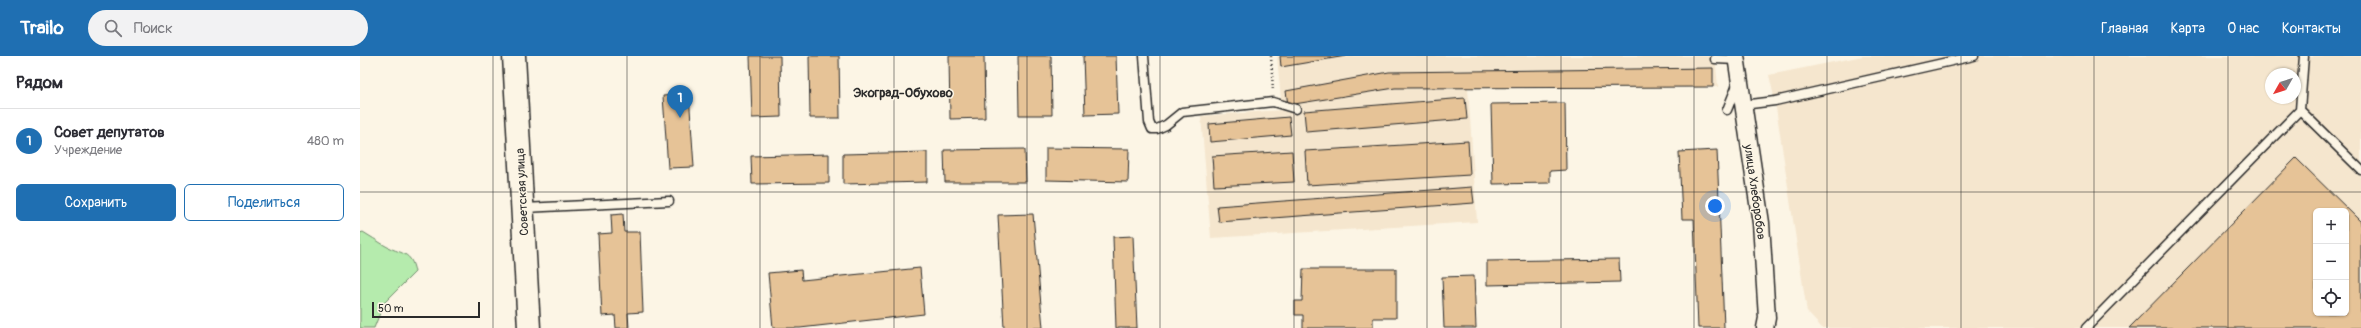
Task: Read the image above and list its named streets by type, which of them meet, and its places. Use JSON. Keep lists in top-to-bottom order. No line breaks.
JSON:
{"streets":{"main road":["Советская улица"],"street":["улица Хлеборобов"]},"districts":["Экоград-Обухово"],"scale_bar":"50 m","north":"bottom left","page":{"header":"Trailo","search":"Поиск","nav":["Главная","Карта","О нас","Контакты"],"heading":"Рядом","pins":"1","list":[{"mark":"1","name":"Совет депутатов","note":"Учреждение","value":"480 m"}],"buttons":["Сохранить","Поделиться"],"map_buttons":["+","−"],"scale":"50 m"}}
